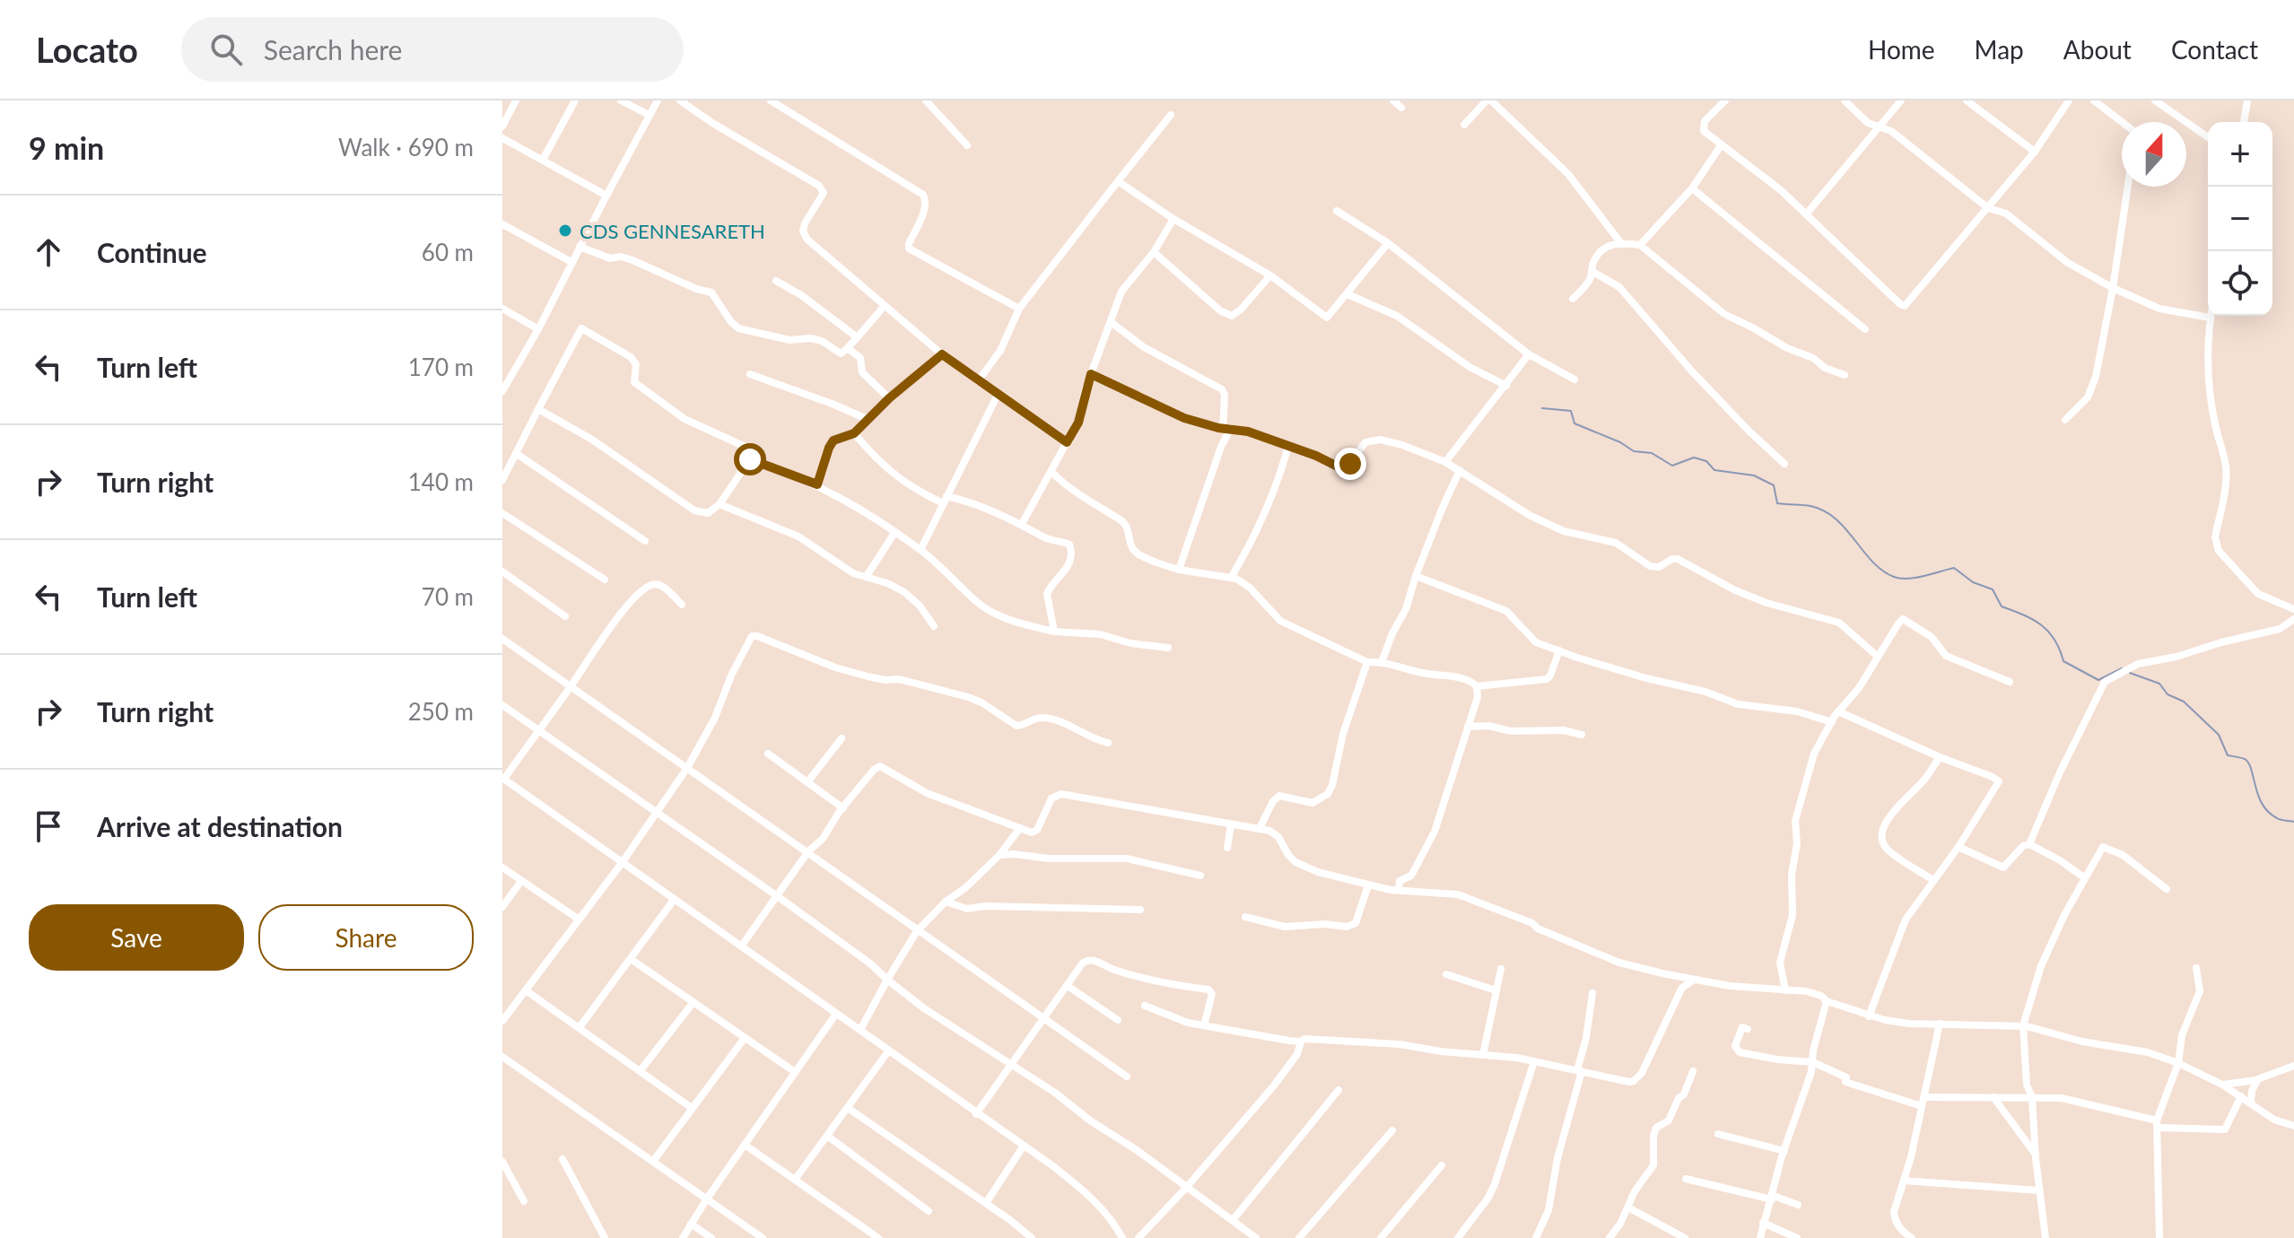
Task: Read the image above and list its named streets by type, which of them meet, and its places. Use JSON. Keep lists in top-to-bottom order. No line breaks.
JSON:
{"places":["CDS GENNESARETH"],"north":"top","page":{"header":"Locato","search":"Search here","nav":["Home","Map","About","Contact"],"heading":["9 min","Walk · 690 m"],"map_buttons":["+","−"],"list":[["Continue","60 m"],["Turn left","170 m"],["Turn right","140 m"],["Turn left","70 m"],["Turn right","250 m"],"Arrive at destination"],"buttons":["Save","Share"]}}
